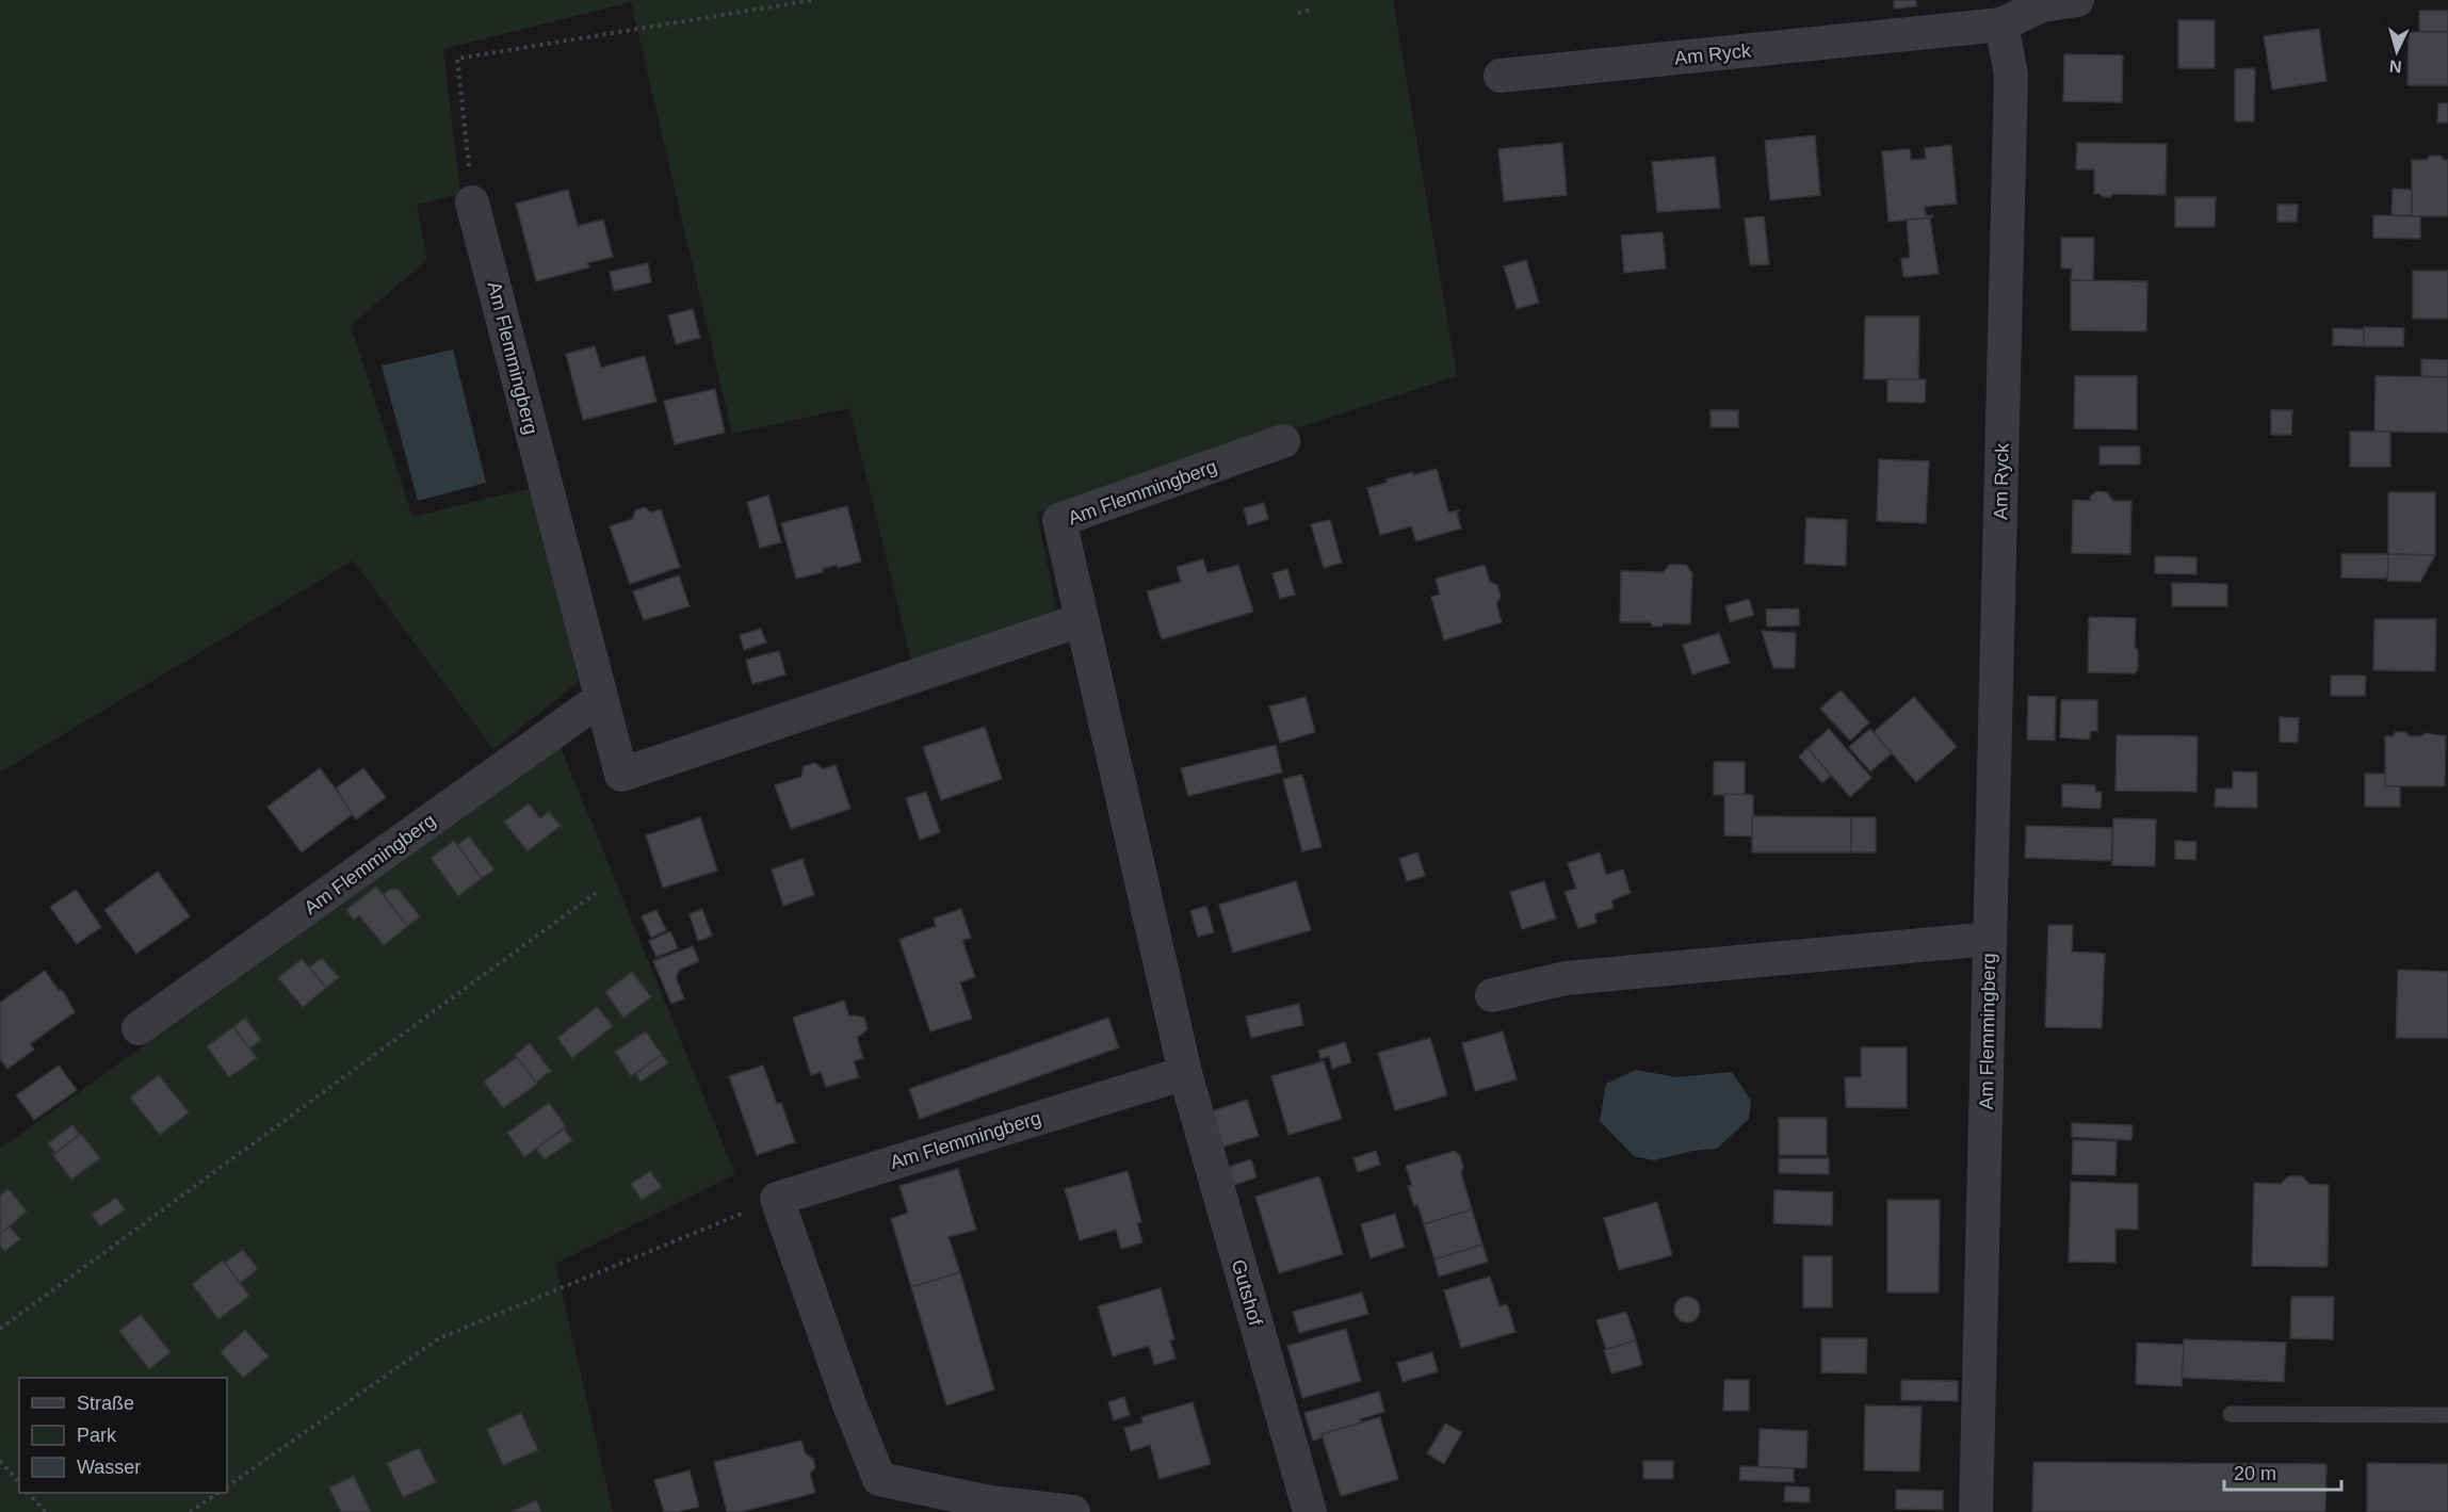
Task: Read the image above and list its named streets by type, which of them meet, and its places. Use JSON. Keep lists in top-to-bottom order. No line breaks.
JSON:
{"streets":{"street":["Am Ryck","Am Flemmingberg","Gutshof"]},"crossings":[["Am Ryck","Am Flemmingberg"],["Am Flemmingberg","Gutshof"]],"legend":["Straße","Park","Wasser"],"scale_bar":"20 m","north":"bottom"}
